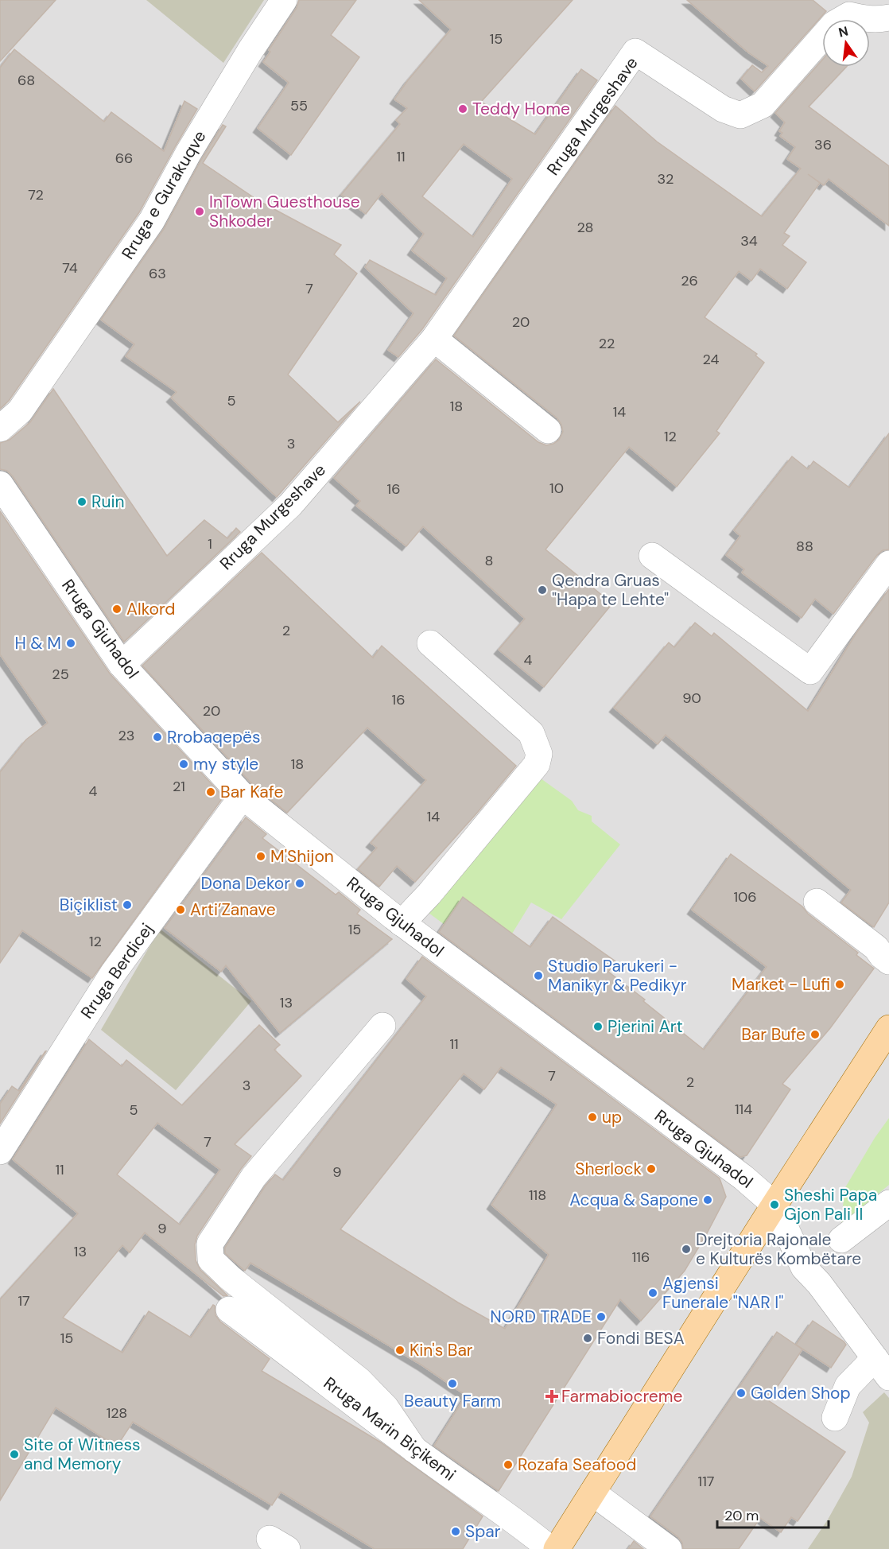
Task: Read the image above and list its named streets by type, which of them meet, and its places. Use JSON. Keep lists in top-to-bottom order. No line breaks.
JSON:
{"streets":{"street":["Rruga Murgeshave","Rruga e Gurakuqve","Rruga Gjuhadol","Rruga Berdicej","Rruga Marin Biçikemi"]},"crossings":[["Rruga Murgeshave","Rruga Gjuhadol"],["Rruga Gjuhadol","Rruga Berdicej"]],"places":{"other":["Teddy Home","InTown Guesthouse Shkoder","Ruin","Qendra Gruas \"Hapa te Lehte\"","Alkord","H & M","Rrobaqepës","my style","Bar Kafe","M'Shijon","Dona Dekor","Biçiklist","Arti’Zanave","Studio Parukeri - Manikyr & Pedikyr","Market - Lufi","Pjerini Art","Bar Bufe","up","Sherlock","Acqua & Sapone","Sheshi Papa Gjon Pali II","Drejtoria Rajonale e Kulturës Kombëtare","Agjensi Funerale \"NAR I\"","NORD TRADE","Fondi BESA","Kin's Bar","Beauty Farm","Golden Shop","Site of Witness and Memory","Rozafa Seafood","Spar"],"health":["Farmabiocreme"]},"house_numbers":["15","68","55","36","11","66","32","72","28","34","74","63","26","7","20","22","24","5","18","14","12","3","10","16","1","88","8","2","4","25","90","16","20","23","18","21","4","14","106","15","12","13","11","7","2","3","114","5","7","11","9","118","9","13","116","17","15","128","117"],"scale_bar":"20 m","north":"top"}
